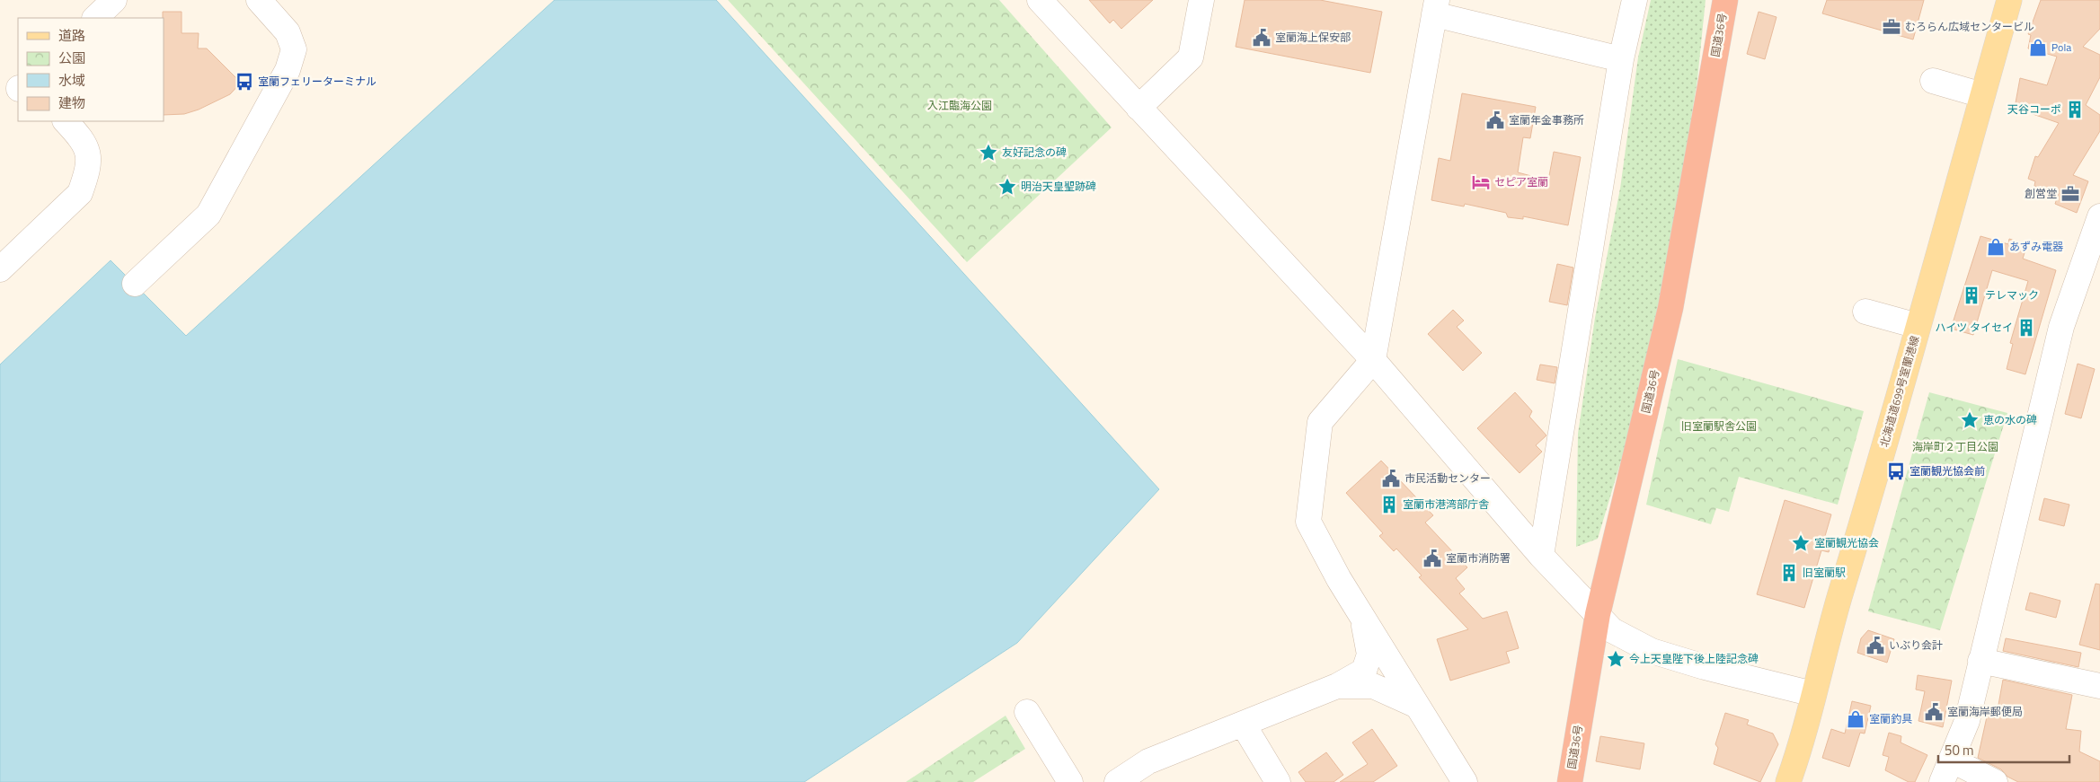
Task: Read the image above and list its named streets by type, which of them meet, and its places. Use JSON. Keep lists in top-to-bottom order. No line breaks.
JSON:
{"streets":{"highway":["国道36号"],"main road":["北海道道699号室蘭港線"]},"parks":["入江臨海公園","旧室蘭駅舎公園","海岸町２丁目公園"],"places":{"office":["むろらん広域センタービル","創営堂"],"public building":["室蘭海上保安部","室蘭年金事務所","市民活動センター","室蘭市消防署","いぶり会計","室蘭海岸郵便局"],"shop":["Pola","あずみ電器","室蘭釣具"],"bus stop":["室蘭フェリーターミナル","室蘭観光協会前"],"building":["天谷コーポ","テレマック","ハイツ タイセイ","室蘭市港湾部庁舎","旧室蘭駅"],"place":["友好記念の碑","明治天皇聖跡碑","恵の水の碑","室蘭観光協会","今上天皇陛下後上陸記念碑"],"hotel":["セピア室蘭"]},"legend":["道路","公園","水域","建物"],"scale_bar":"50 m"}
